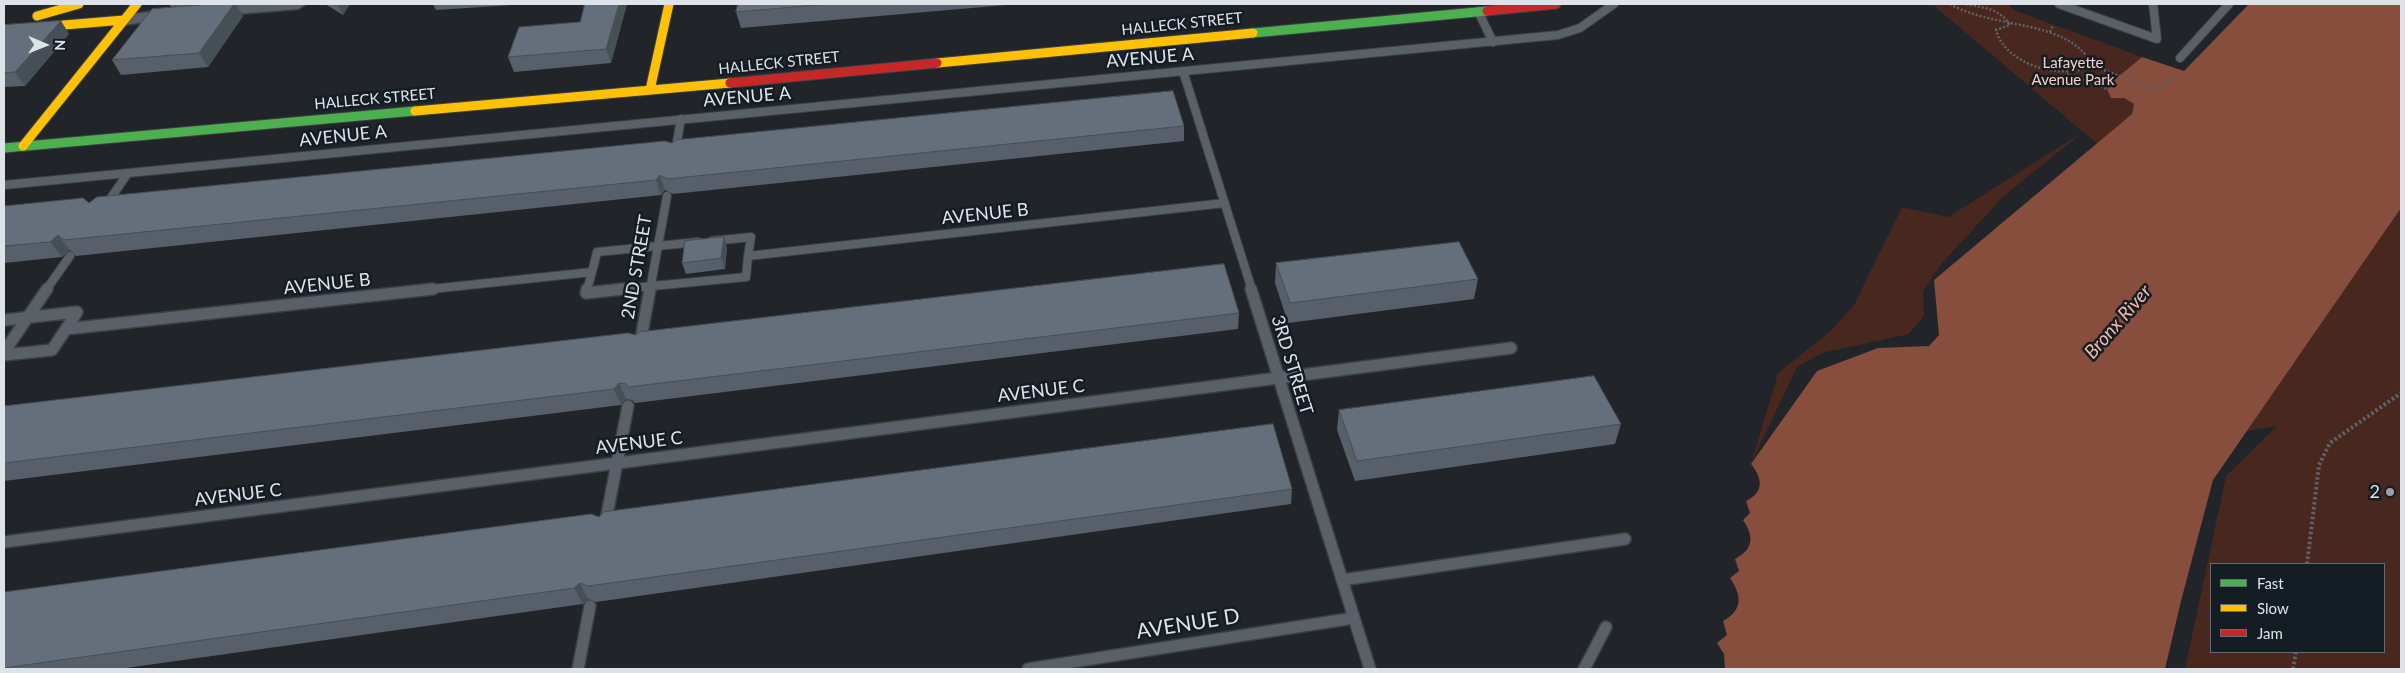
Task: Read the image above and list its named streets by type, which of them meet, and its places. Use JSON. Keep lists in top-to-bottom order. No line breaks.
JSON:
{"streets":{"main road":["HALLECK STREET"],"lane":["AVENUE A","AVENUE B","2ND STREET","3RD STREET","AVENUE C","AVENUE D"]},"crossings":[["AVENUE A","3RD STREET"],["AVENUE B","3RD STREET"],["3RD STREET","AVENUE C"],["3RD STREET","AVENUE D"]],"water":["Bronx River"],"parks":["Lafayette Avenue Park"],"places":["2"],"legend":["Fast","Slow","Jam"],"north":"right"}
